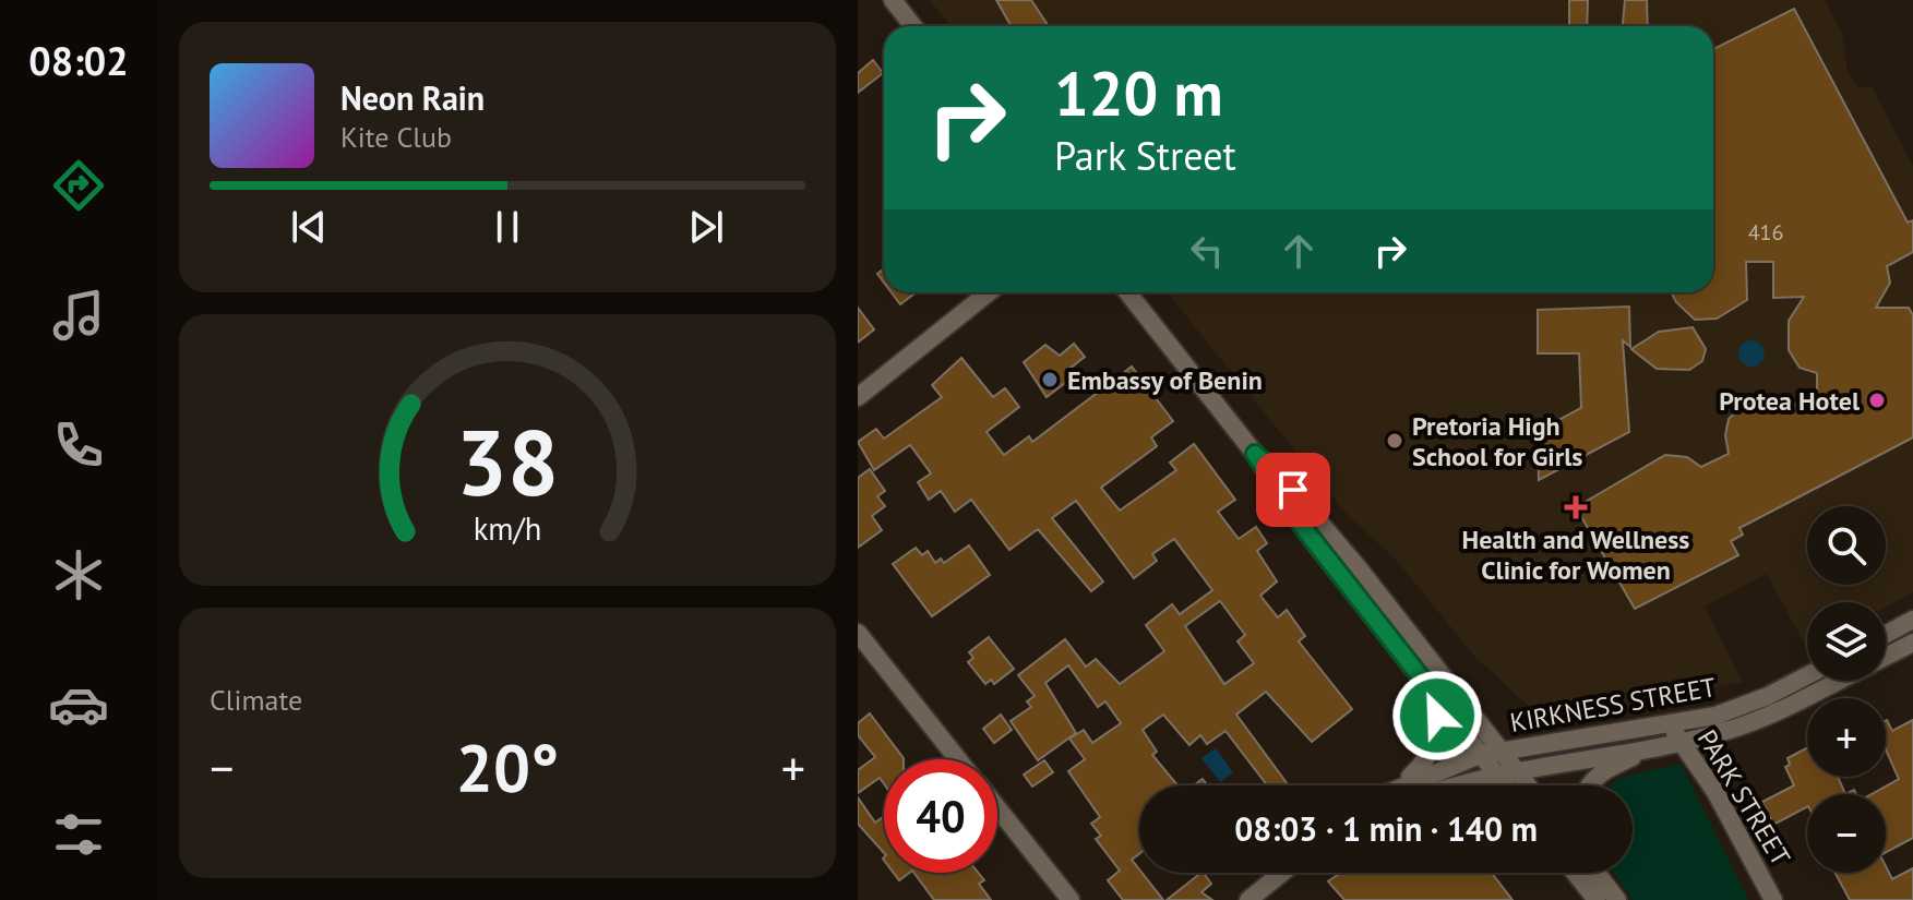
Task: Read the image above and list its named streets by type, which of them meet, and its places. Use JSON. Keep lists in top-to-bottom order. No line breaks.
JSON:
{"streets":{"street":["KIRKNESS STREET","PARK STREET"]},"crossings":[["KIRKNESS STREET","PARK STREET"]],"places":{"other":["Embassy of Benin","Protea Hotel","Pretoria High School for Girls"],"health":["Health and Wellness Clinic for Women"]},"house_numbers":["416"],"page":{"tabs":"08:02","turn":["120 m","Park Street"],"song":["Neon Rain","Kite Club"],"map_buttons":["+","−"],"tile":"Climate","heat":["−","20°","+"],"limit":"40","trip":"08:03 · 1 min · 140 m","gauge":["38","km/h"]}}
